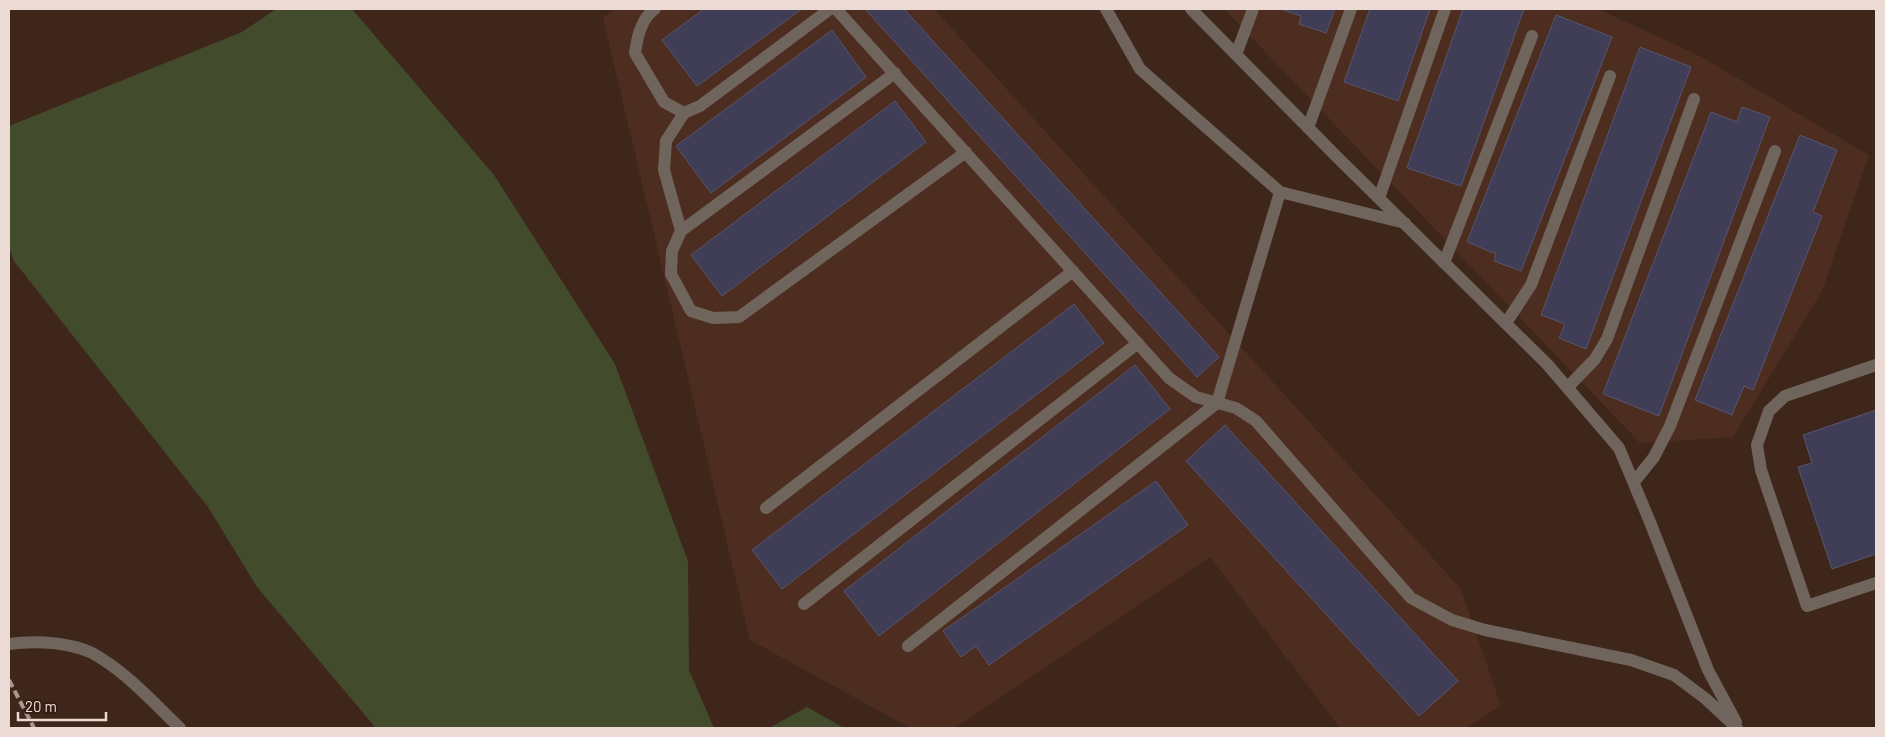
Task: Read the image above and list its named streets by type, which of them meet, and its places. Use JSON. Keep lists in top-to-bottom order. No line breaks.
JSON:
{"scale_bar":"20 m"}
